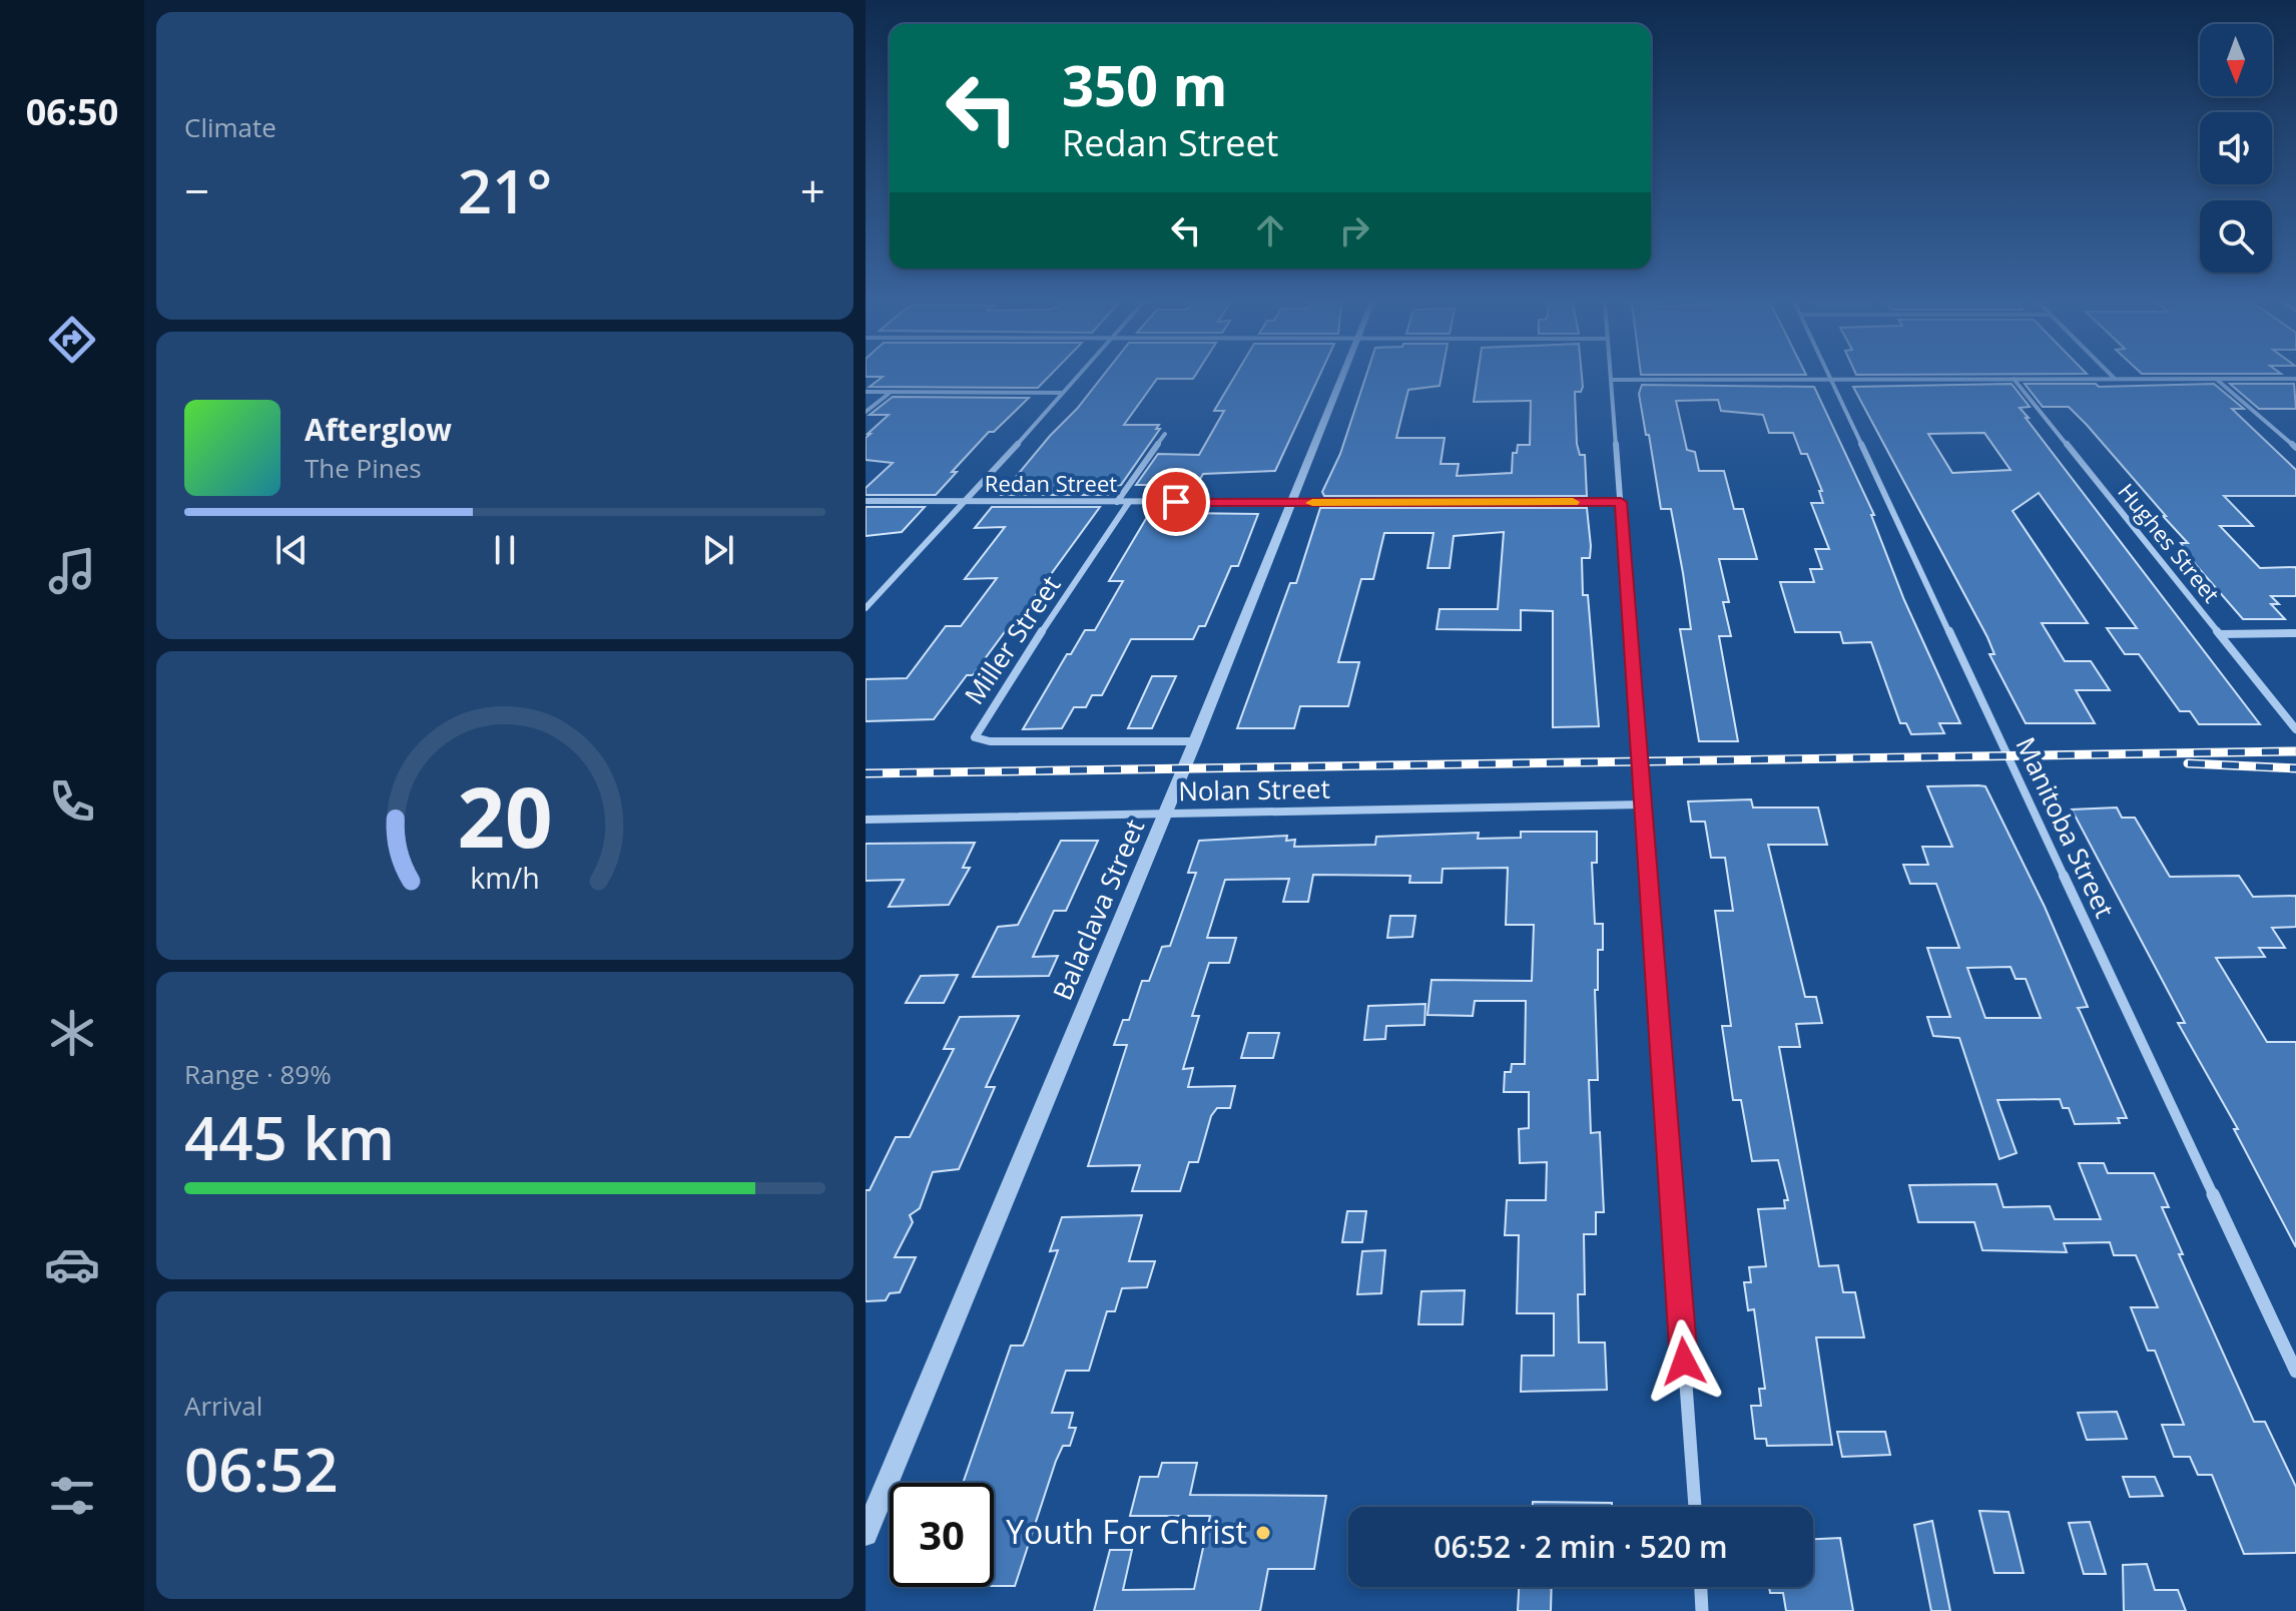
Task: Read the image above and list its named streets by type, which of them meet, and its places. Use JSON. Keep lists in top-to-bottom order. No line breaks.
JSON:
{"streets":{"street":["Redan Street","Hughes Street","Miller Street","Nolan Street","Manitoba Street","Balaclava Street"]},"crossings":[["Redan Street","Miller Street"],["Redan Street","Balaclava Street"],["Miller Street","Balaclava Street"],["Nolan Street","Balaclava Street"]],"places":["Youth For Christ"],"north":"bottom","page":{"tabs":"06:50","tile":["Climate",["Range · 89%","445 km"],["Arrival","06:52"]],"turn":["350 m","Redan Street"],"heat":["−","21°","+"],"song":["Afterglow","The Pines"],"limit":"30","trip":"06:52 · 2 min · 520 m","gauge":["20","km/h"]}}
